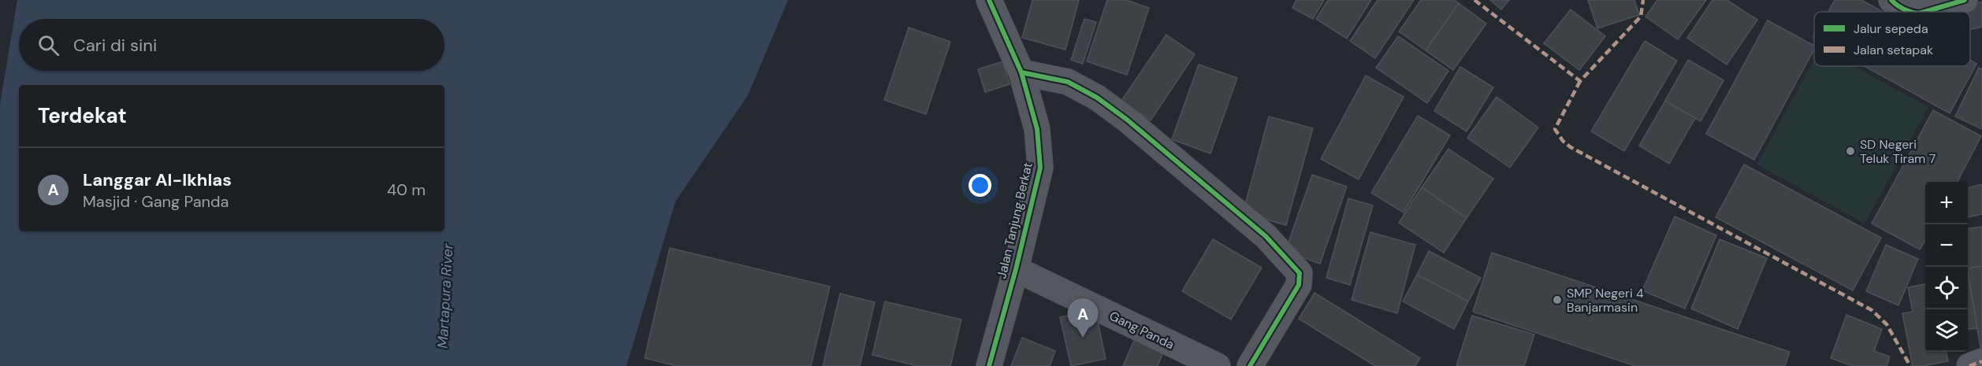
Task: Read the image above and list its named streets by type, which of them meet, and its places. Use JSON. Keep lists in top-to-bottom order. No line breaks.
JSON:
{"streets":{"street":["Jalan Tanjung Berkat","Gang Panda"]},"crossings":[["Jalan Tanjung Berkat","Gang Panda"]],"water":["Martapura River"],"places":["SD Negeri Teluk Tiram 7","SMP Negeri 4 Banjarmasin"],"legend":["Jalur sepeda","Jalan setapak"],"page":{"search":"Cari di sini","heading":"Terdekat","list":[{"mark":"A","name":"Langgar Al-Ikhlas","note":"Masjid · Gang Panda","value":"40 m"}],"map_buttons":["+","−"],"pins":"A"}}
